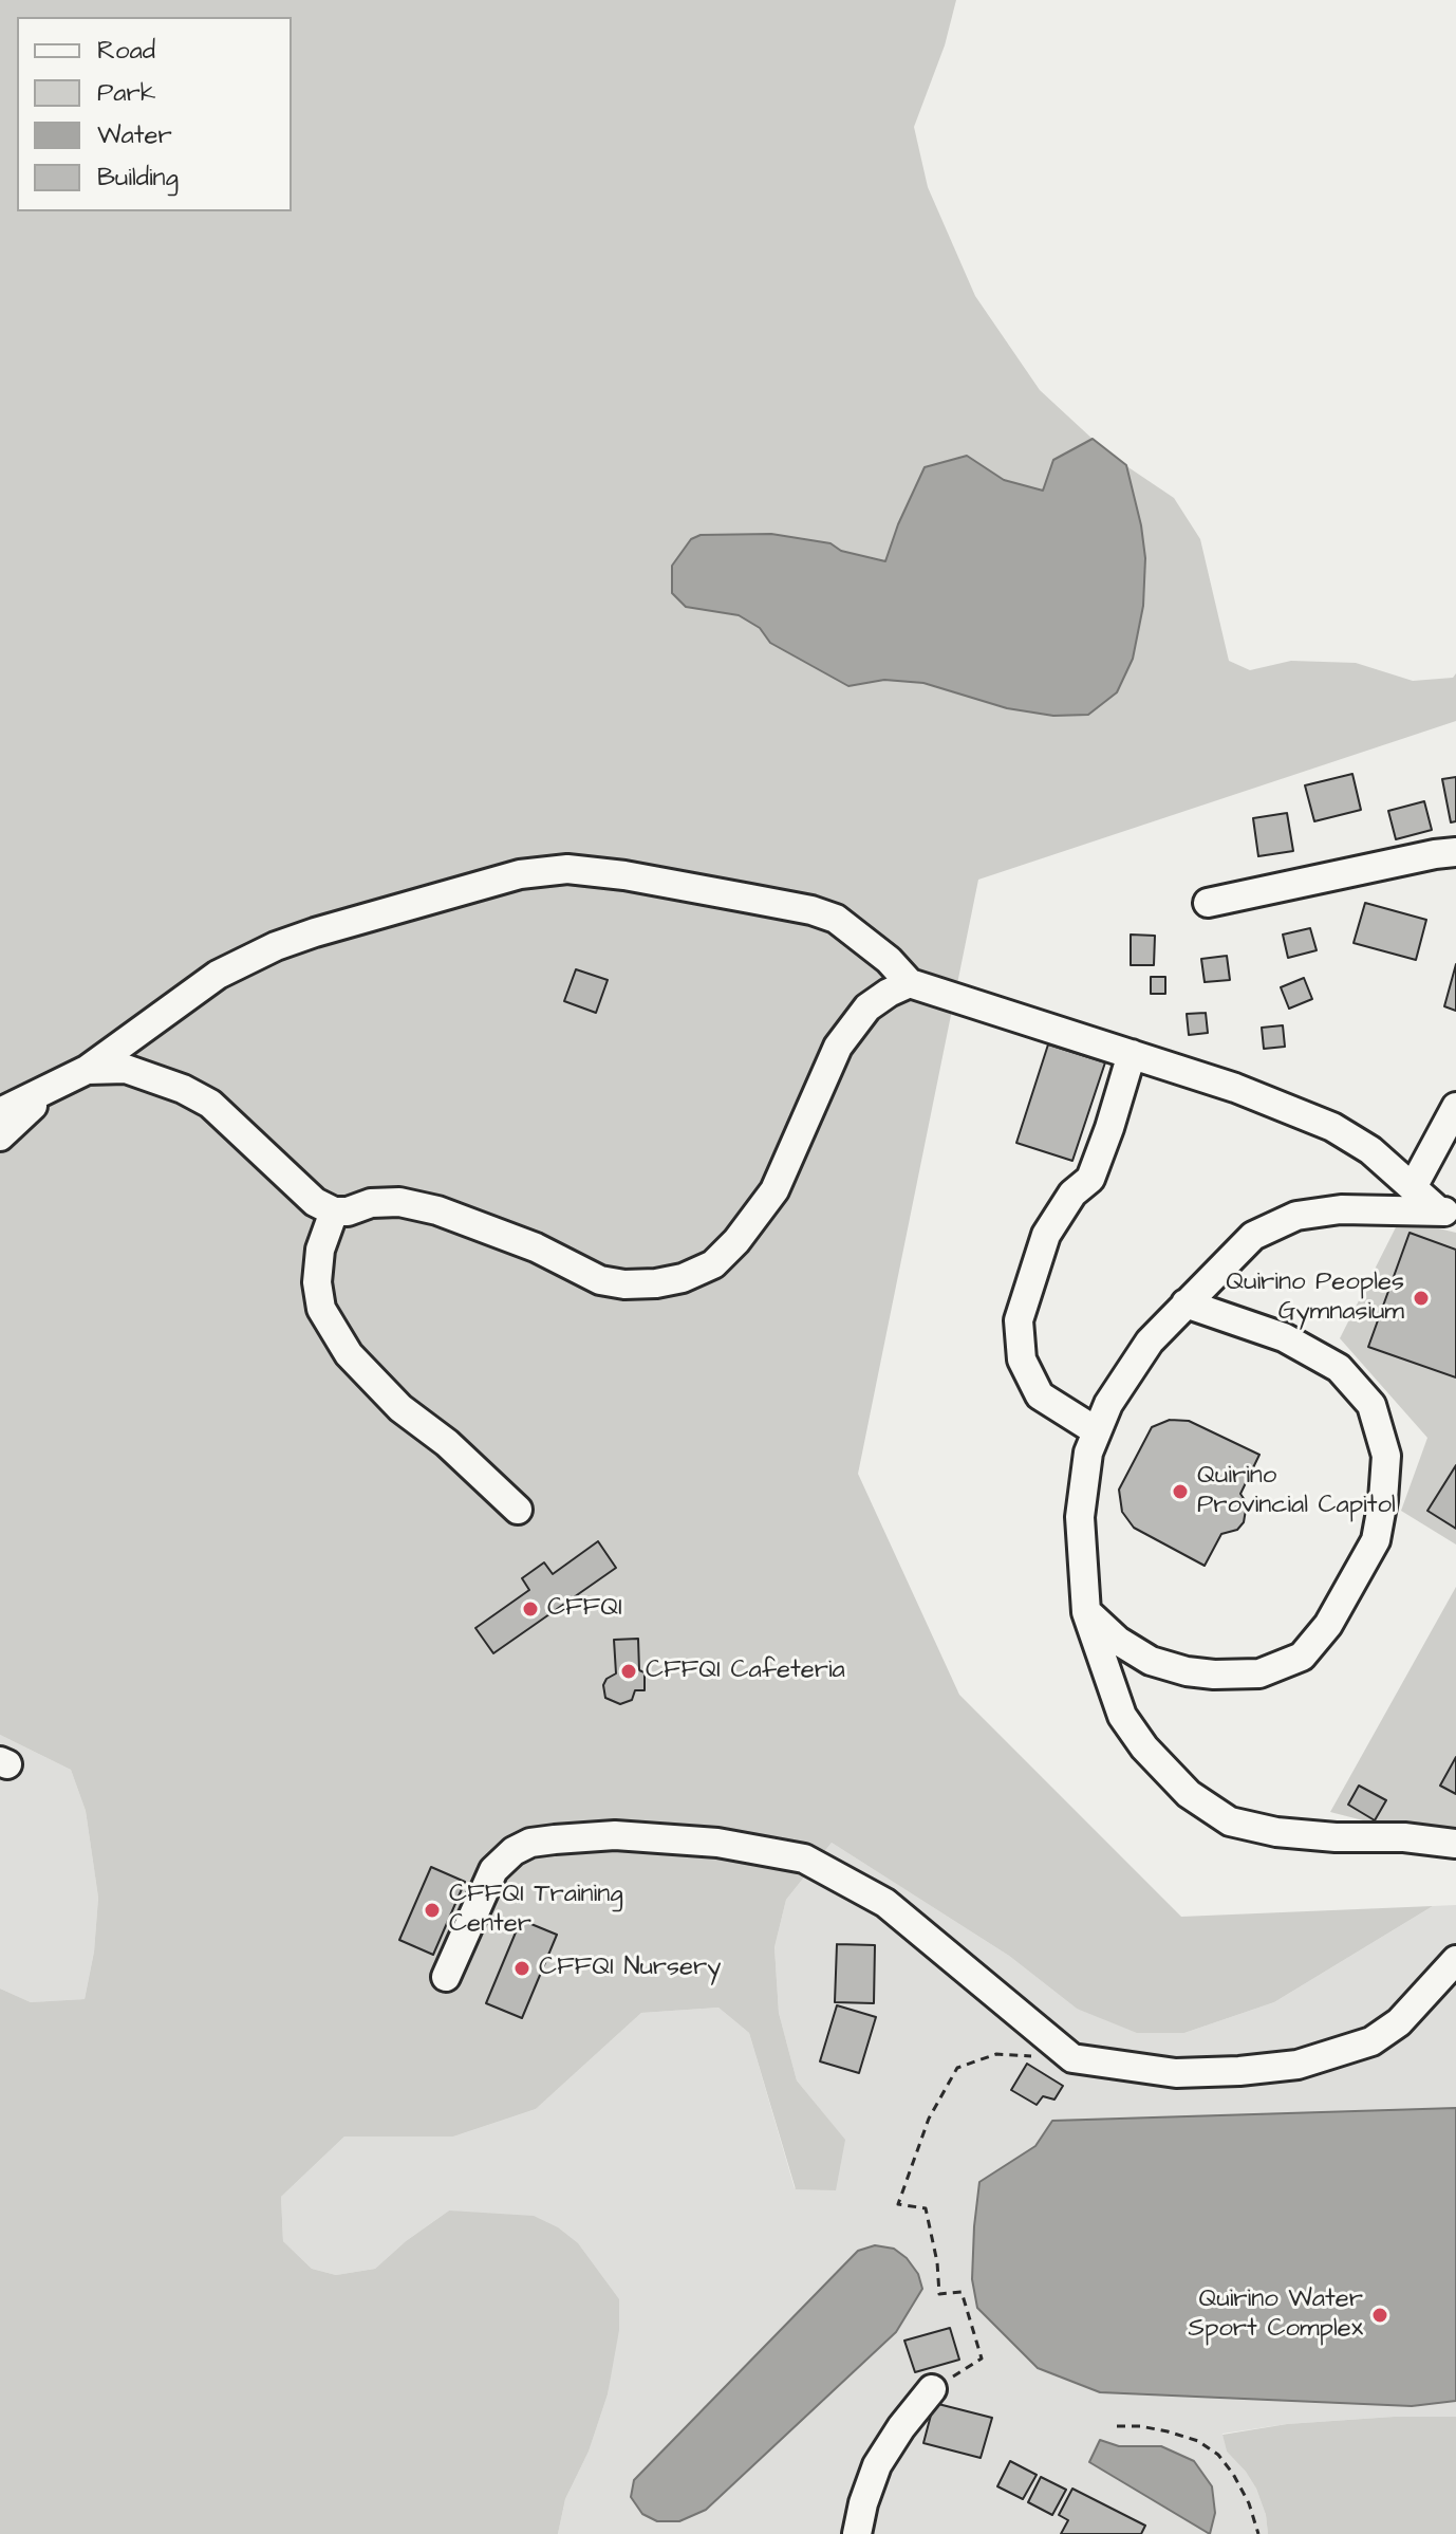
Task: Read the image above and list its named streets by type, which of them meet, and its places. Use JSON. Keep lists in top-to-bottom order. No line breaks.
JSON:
{"places":["Quirino Peoples Gymnasium","Quirino Provincial Capitol","CFFQI","CFFQI Cafeteria","CFFQI Training Center","CFFQI Nursery","Quirino Water Sport Complex"],"legend":["Road","Park","Water","Building"]}
